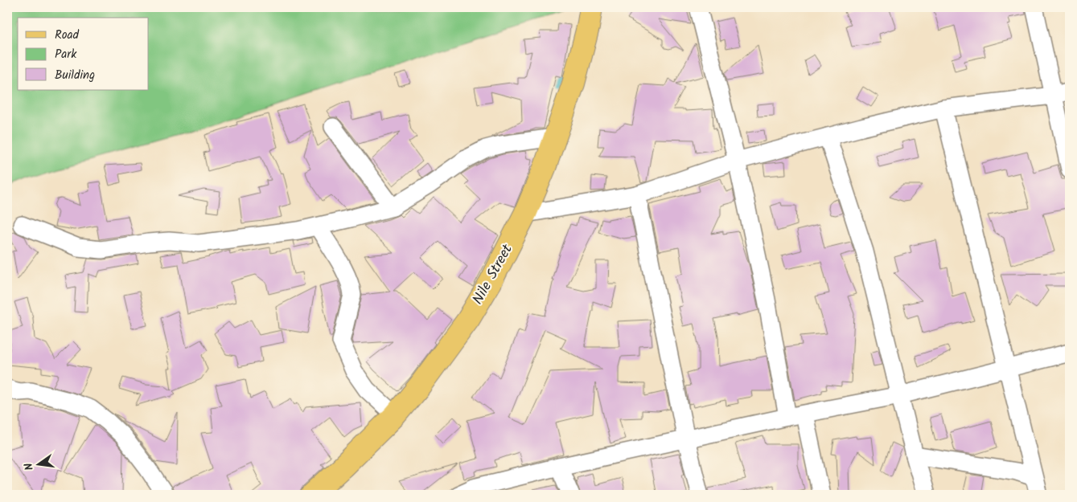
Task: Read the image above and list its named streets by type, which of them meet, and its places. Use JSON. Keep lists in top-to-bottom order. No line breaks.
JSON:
{"streets":{"main road":["Nile Street"]},"legend":["Road","Park","Building"],"north":"left"}
